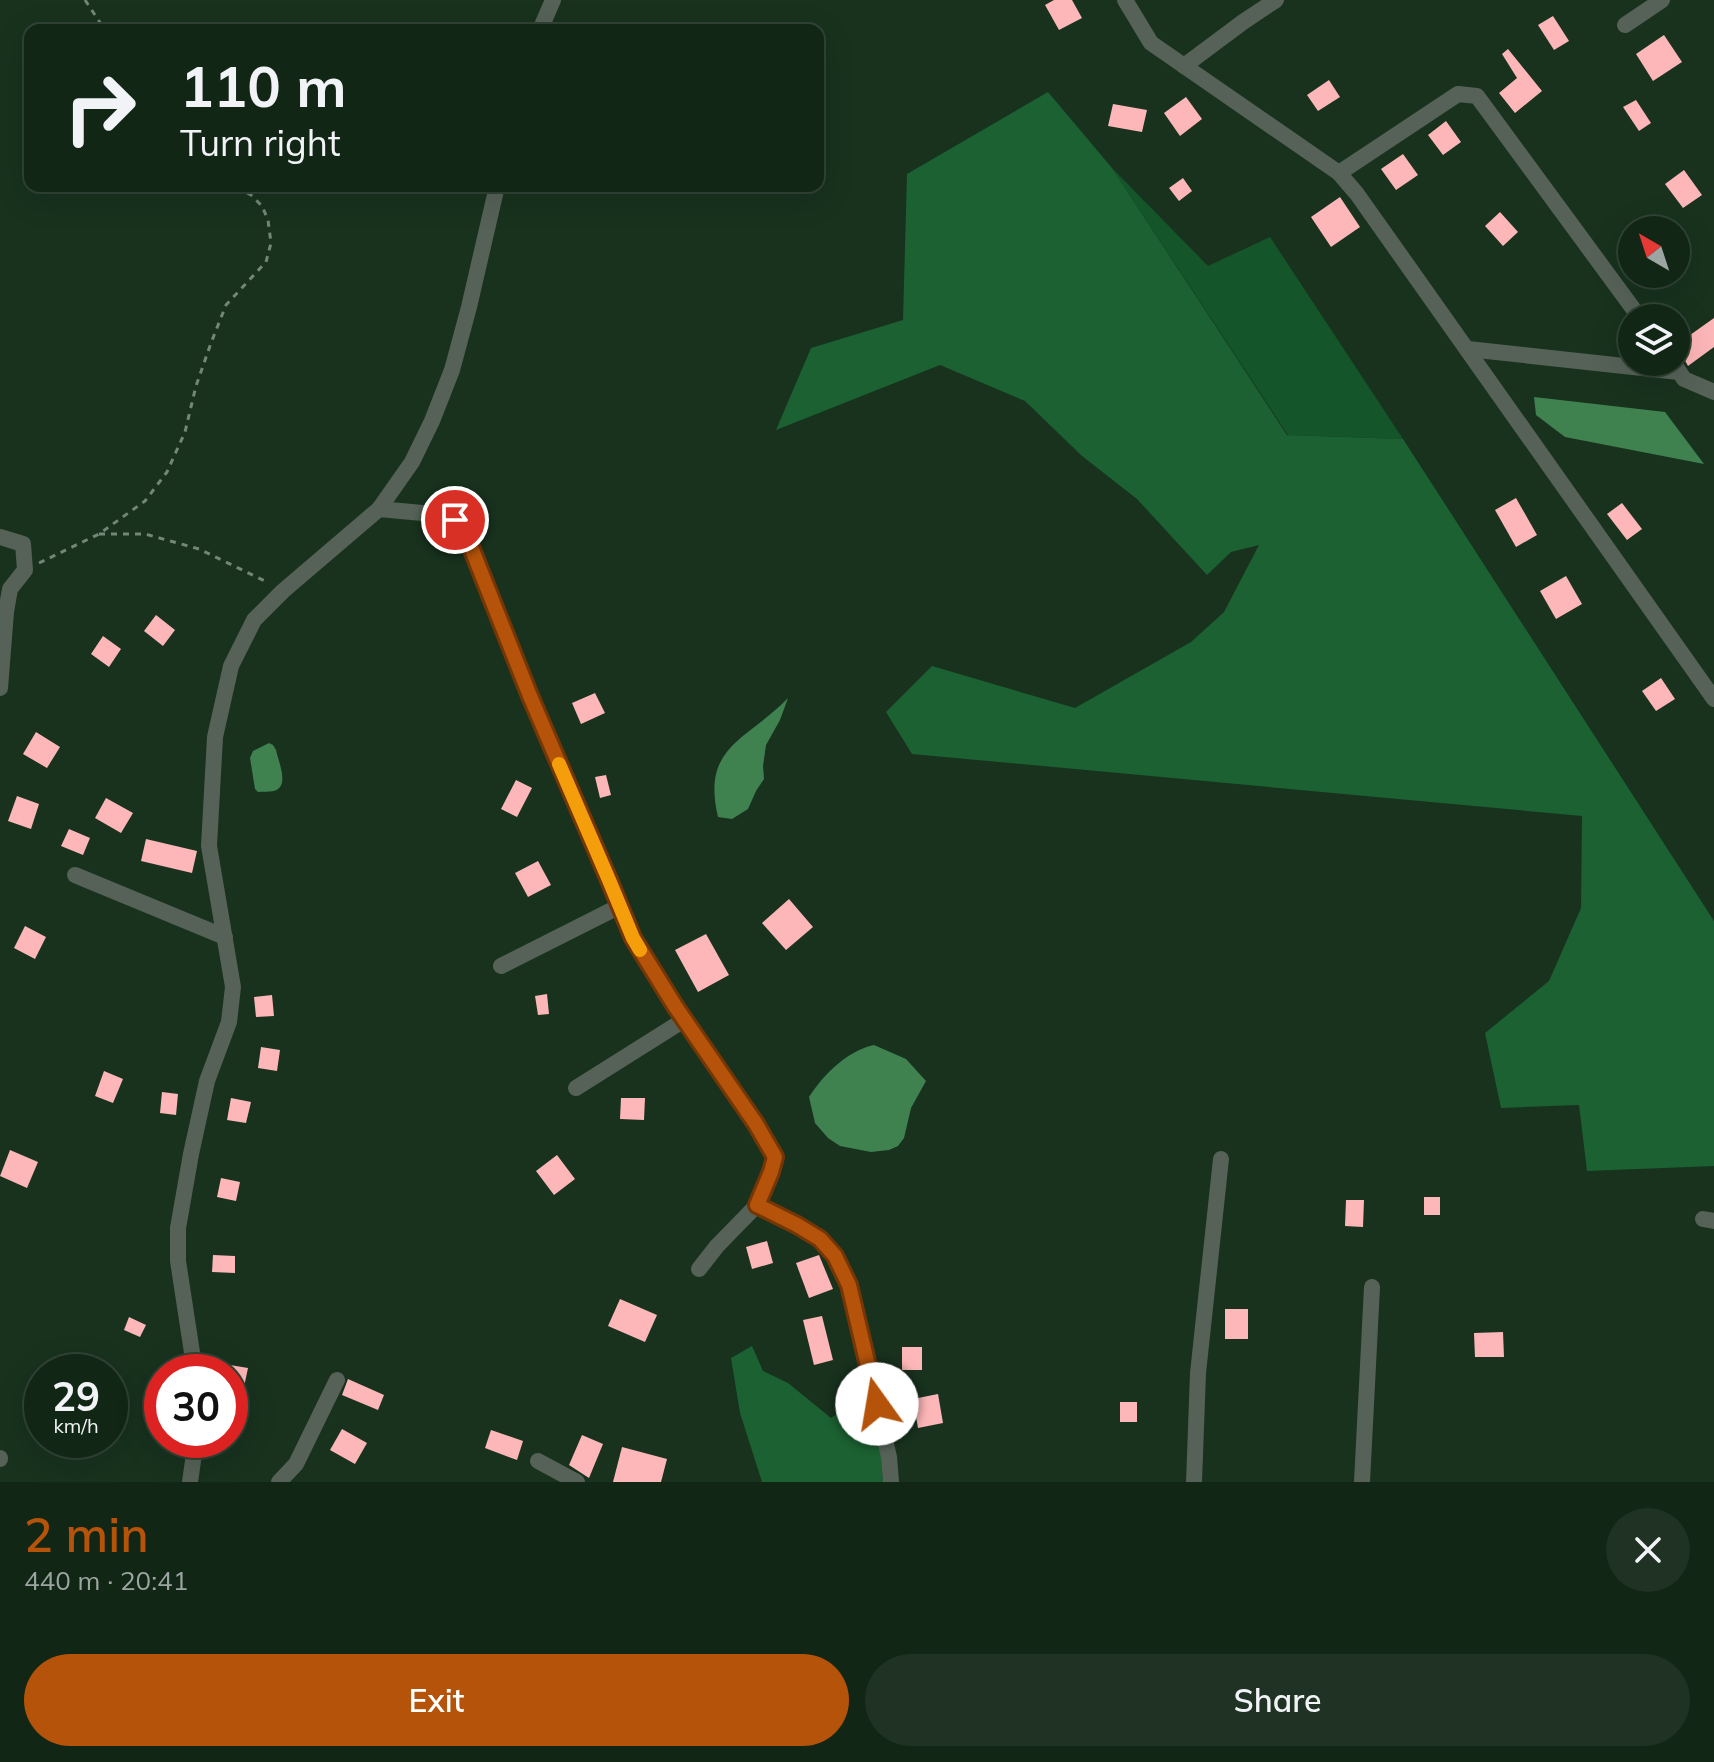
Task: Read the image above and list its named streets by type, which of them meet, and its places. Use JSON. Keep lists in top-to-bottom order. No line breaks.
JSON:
{"north":"top left","page":{"turn":["110 m","Turn right"],"speed":"29 km/h","limit":"30","heading":["2 min","440 m · 20:41"],"buttons":["Exit","Share"]}}
